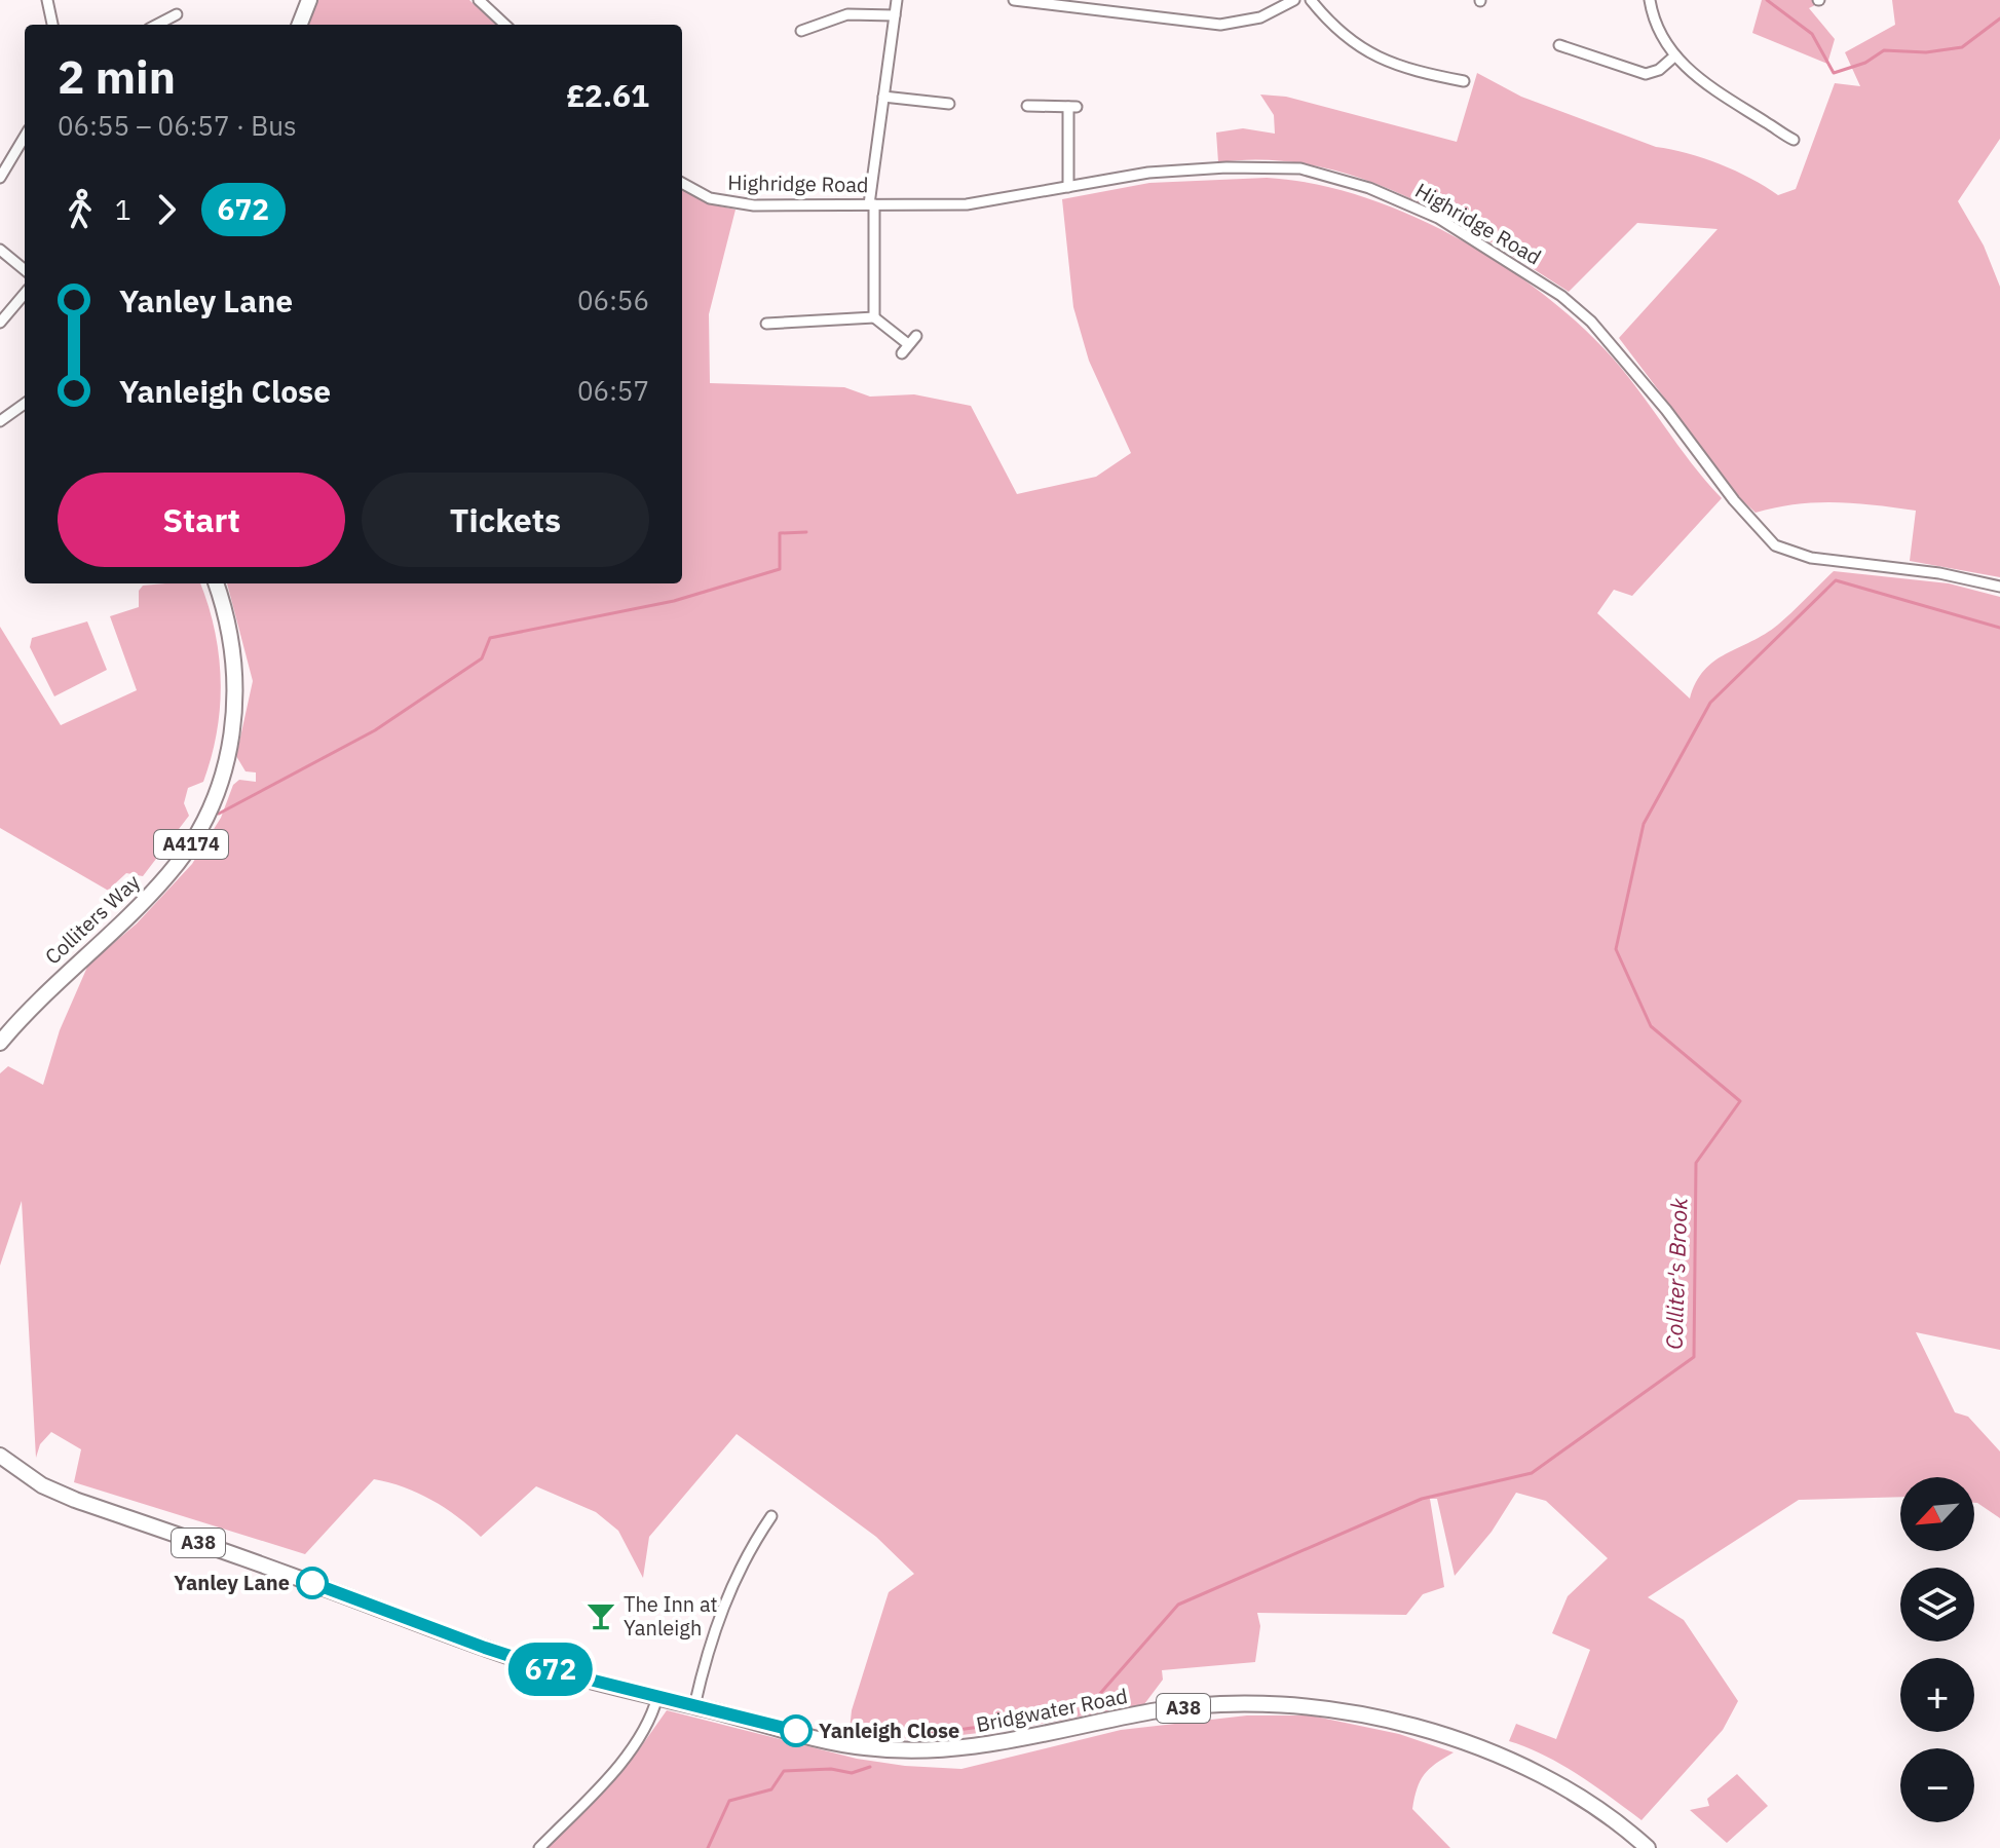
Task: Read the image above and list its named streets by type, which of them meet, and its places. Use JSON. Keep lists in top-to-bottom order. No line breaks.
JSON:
{"streets":{"highway":["A4174","Colliters Way","A38","Bridgwater Road"],"street":["Highridge Road"]},"water":["Colliter's Brook"],"places":{"other":["Yanley Lane","Yanleigh Close"],"bar":["The Inn at Yanleigh"]},"lines":["bus line 672"],"north":"bottom left","page":{"on_map":"672","heading":["2 min","06:55 – 06:57 · Bus","£2.61"],"legs":["1","672"],"list":[{"name":"Yanley Lane","value":"06:56"},{"name":"Yanleigh Close","value":"06:57"}],"buttons":["Start","Tickets"],"map_buttons":["+","−"]}}
